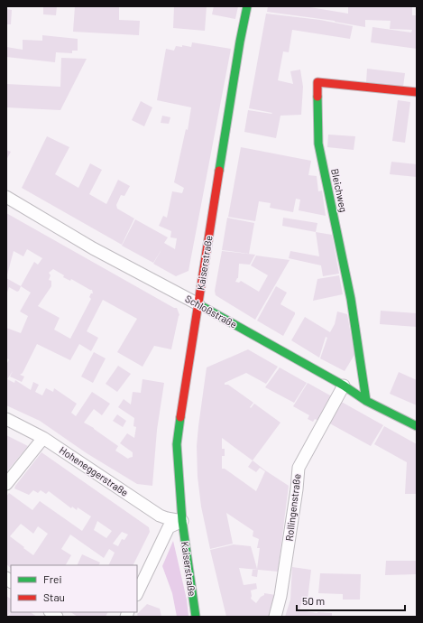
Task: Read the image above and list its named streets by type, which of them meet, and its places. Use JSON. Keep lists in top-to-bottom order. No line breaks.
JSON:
{"streets":{"main road":["Bleichweg","Kaiserstraße","Schloßstraße"],"street":["Hoheneggerstraße","Rollingenstraße"]},"crossings":[["Bleichweg","Schloßstraße"],["Kaiserstraße","Schloßstraße"],["Kaiserstraße","Hoheneggerstraße"],["Schloßstraße","Rollingenstraße"]],"legend":["Frei","Stau"],"scale_bar":"50 m"}
